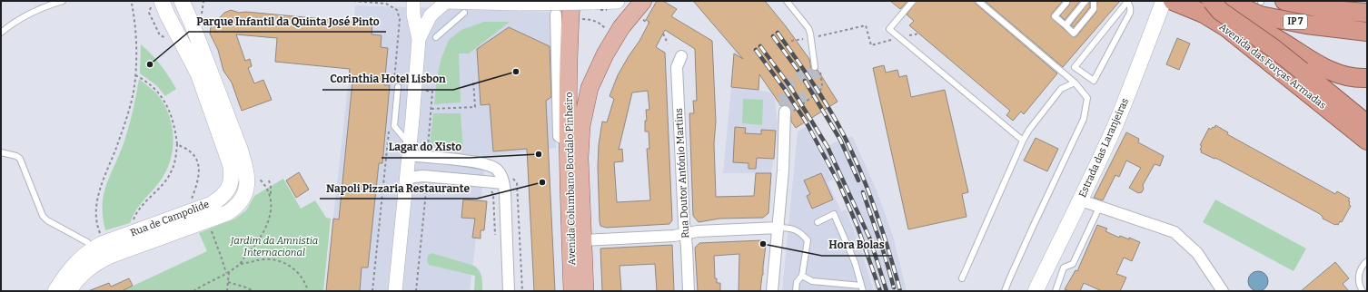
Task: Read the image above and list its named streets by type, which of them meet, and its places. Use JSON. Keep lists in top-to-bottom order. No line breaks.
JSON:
{"streets":{"highway":["IP 7","Avenida das Forças Armadas"],"main road":["Estrada das Laranjeiras","Avenida Columbano Bordalo Pinheiro","Rua de Campolide"],"street":["Rua Doutor António Martins"]},"parks":["Jardim da Amnistia Internacional"],"places":["Parque Infantil da Quinta José Pinto","Corinthia Hotel Lisbon","Lagar do Xisto","Napoli Pizzaria Restaurante","Hora Bolas"]}
